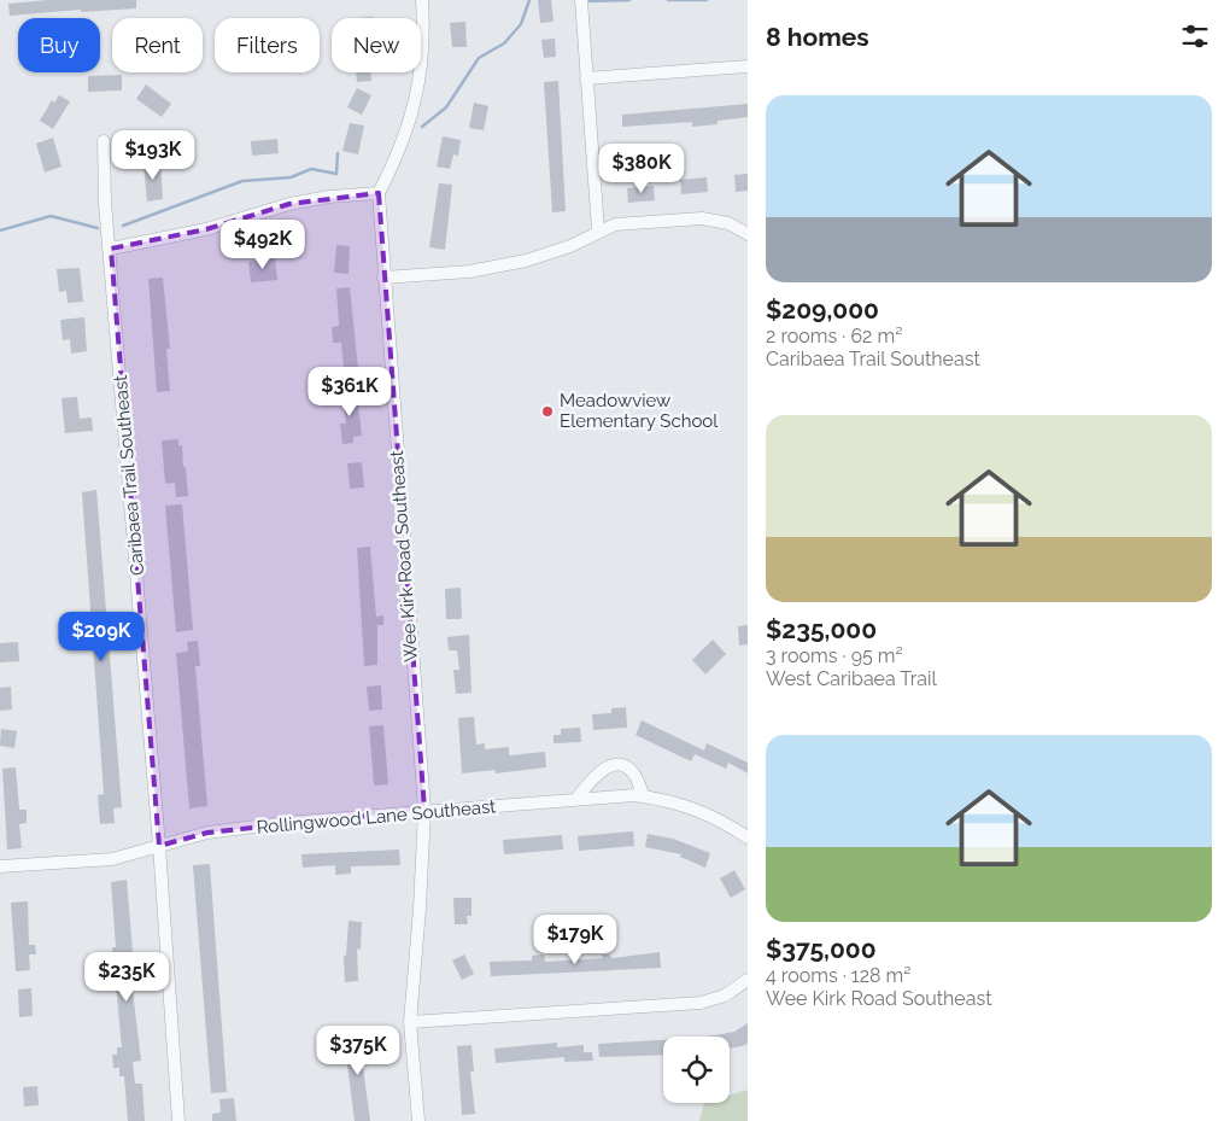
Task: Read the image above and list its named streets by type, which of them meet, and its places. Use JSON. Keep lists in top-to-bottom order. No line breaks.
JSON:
{"streets":{"street":["Caribaea Trail Southeast","Wee Kirk Road Southeast","Rollingwood Lane Southeast"]},"crossings":[["Caribaea Trail Southeast","Rollingwood Lane Southeast"],["Wee Kirk Road Southeast","Rollingwood Lane Southeast"]],"places":["Meadowview Elementary School"],"page":{"heading":"8 homes","chip":["Buy","Rent","Filters","New"],"list":[{"name":"$209,000","note":"2 rooms · 62 m² · Caribaea Trail Southeast"},{"name":"$235,000","note":"3 rooms · 95 m² · West Caribaea Trail"},{"name":"$375,000","note":"4 rooms · 128 m² · Wee Kirk Road Southeast"}],"price":["$193K","$380K","$492K","$361K","$209K","$179K","$235K","$375K"]}}
